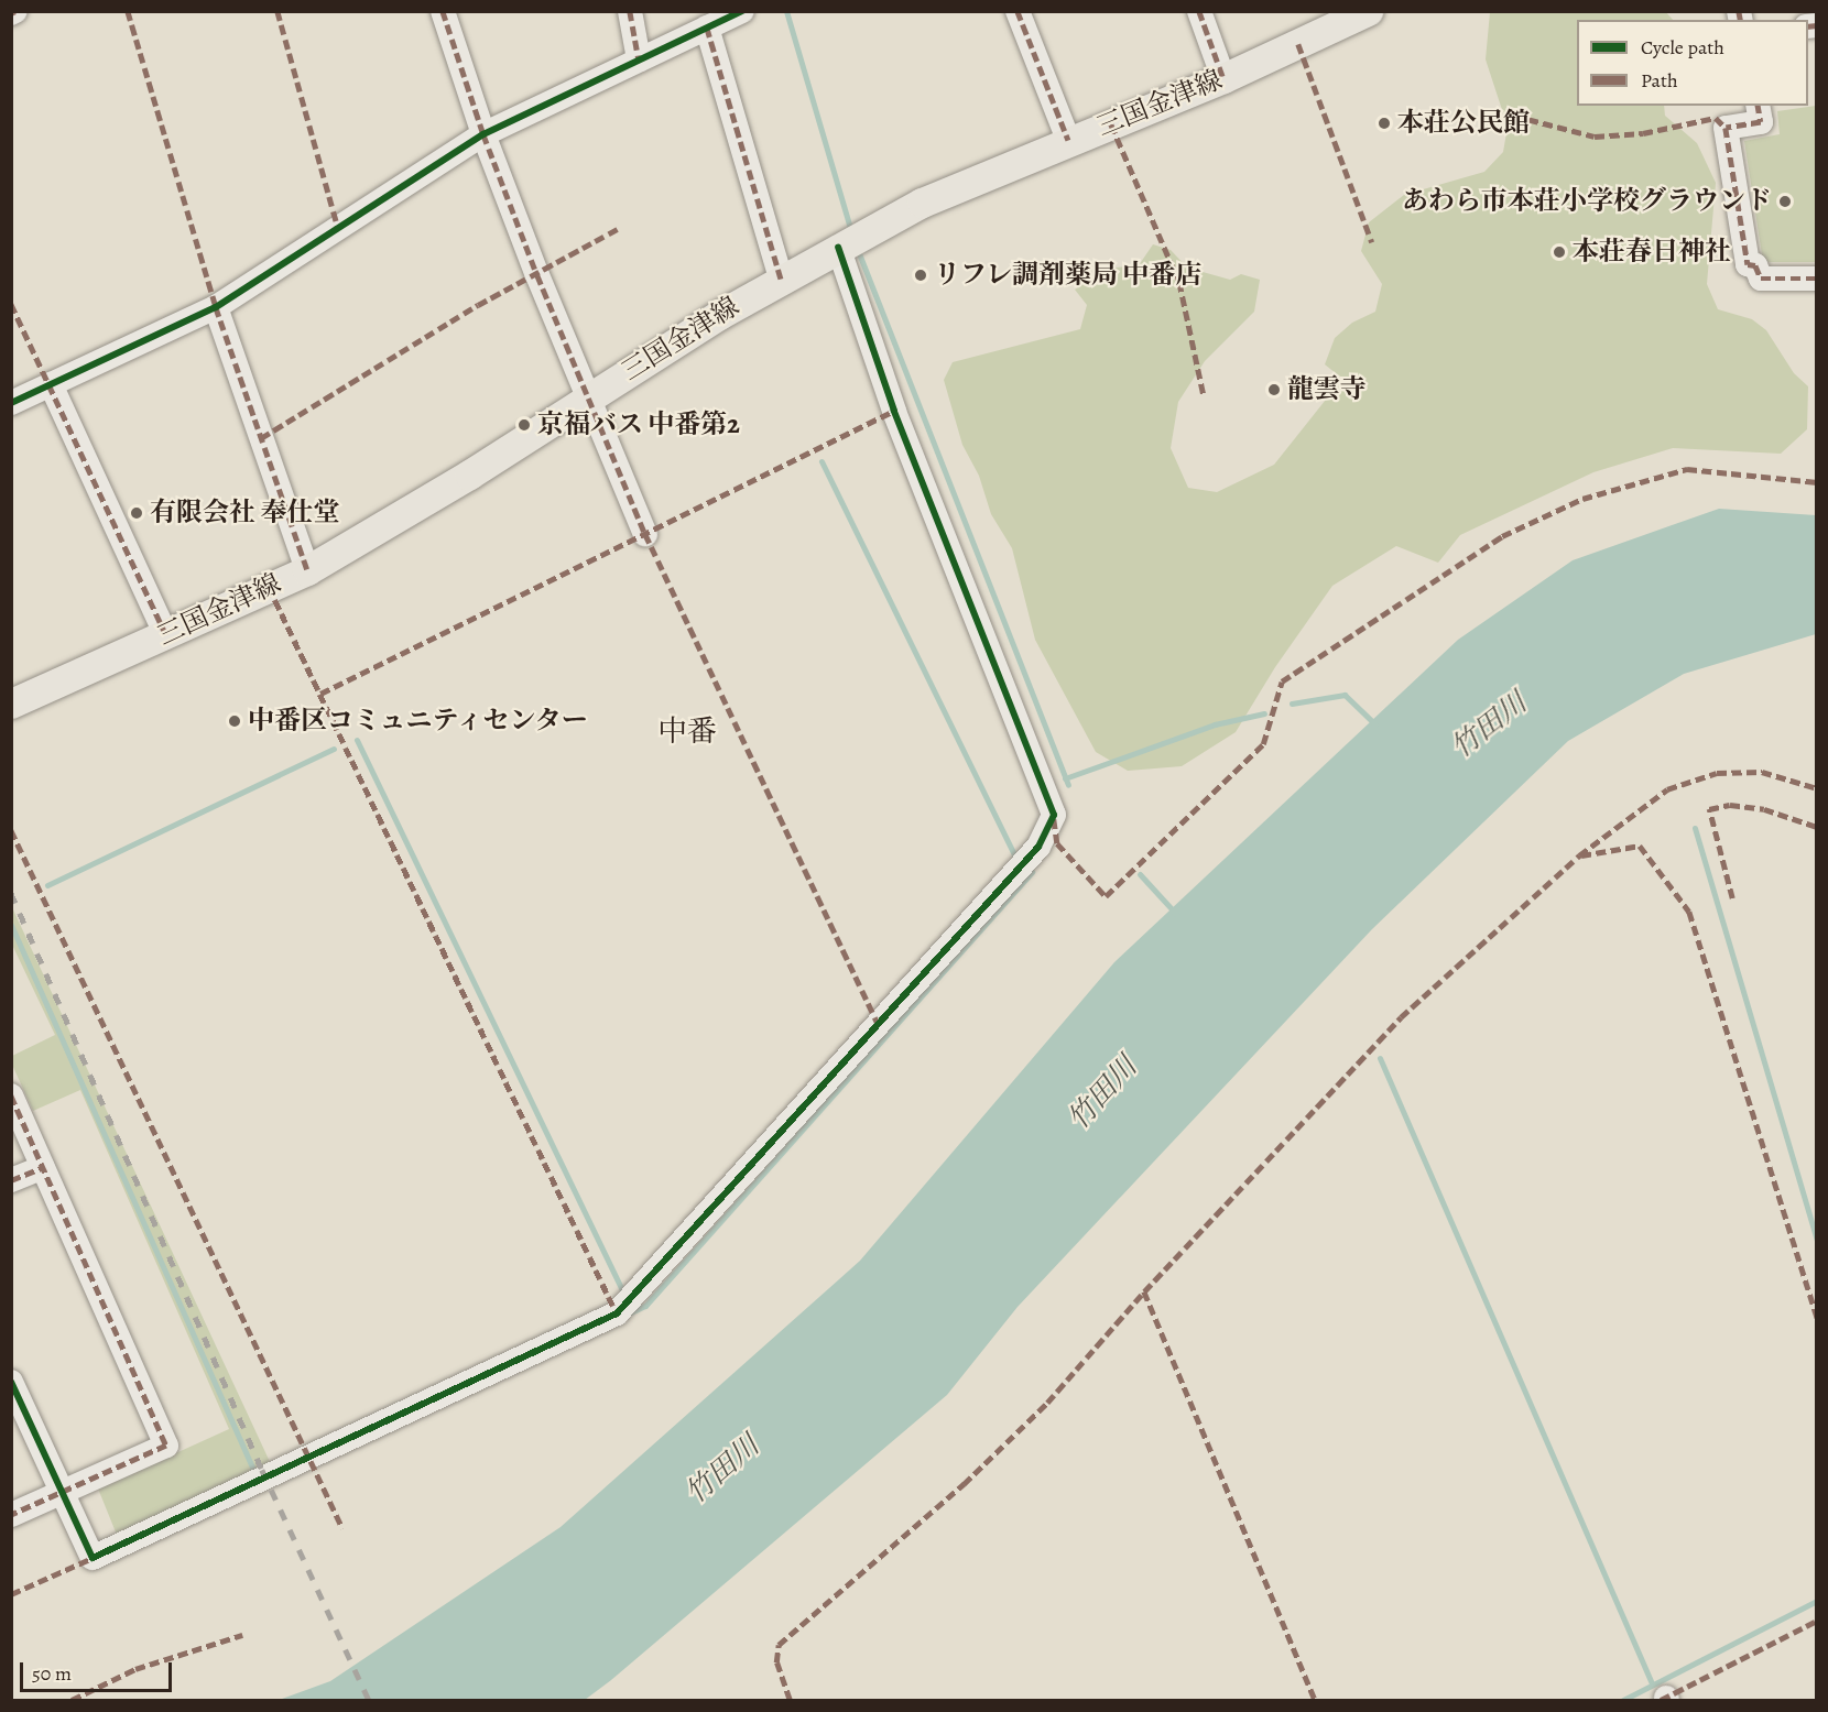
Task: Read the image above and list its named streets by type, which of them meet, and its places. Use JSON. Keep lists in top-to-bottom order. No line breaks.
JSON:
{"streets":{"main road":["三国金津線"]},"districts":["中番"],"water":["竹田川"],"places":["本荘公民館","あわら市本荘小学校グラウンド","本荘春日神社","リフレ調剤薬局 中番店","龍雲寺","京福バス 中番第2","有限会社 奉仕堂","中番区コミュニティセンター"],"legend":["Cycle path","Path"],"scale_bar":"50 m"}
